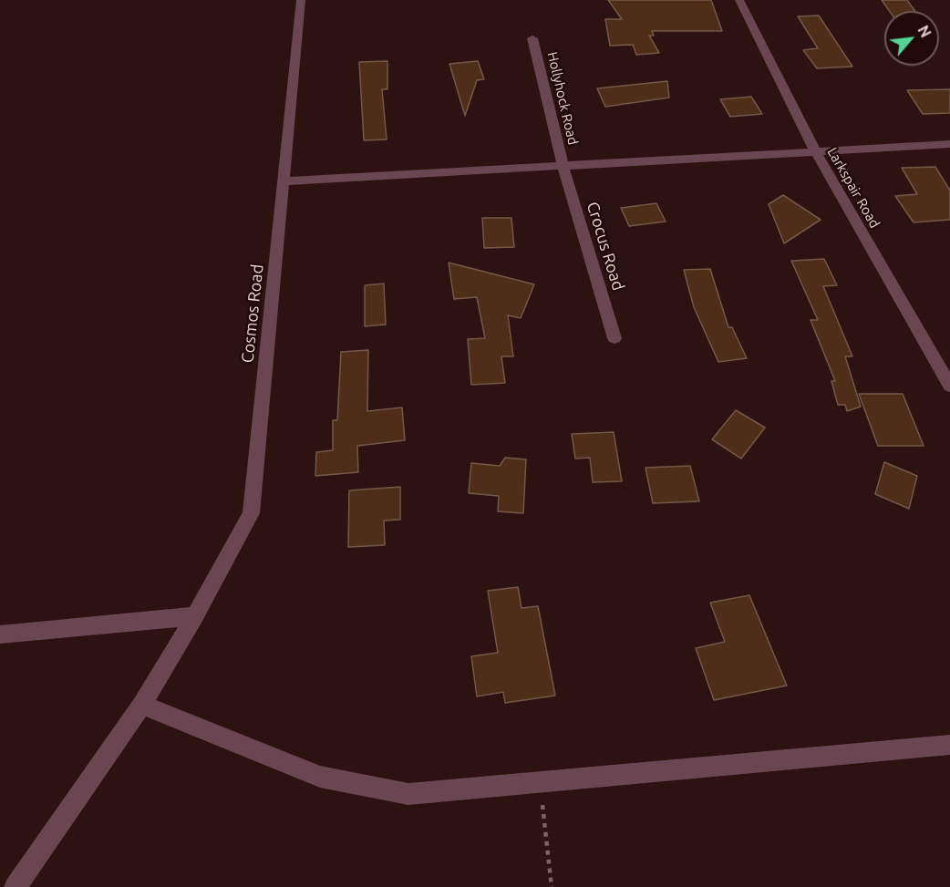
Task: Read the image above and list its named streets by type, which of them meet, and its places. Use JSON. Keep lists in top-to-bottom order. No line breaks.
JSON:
{"streets":{"street":["Hollyhock Road","Larkspair Road","Crocus Road","Cosmos Road"]},"crossings":[["Hollyhock Road","Crocus Road"]],"north":"top right"}
